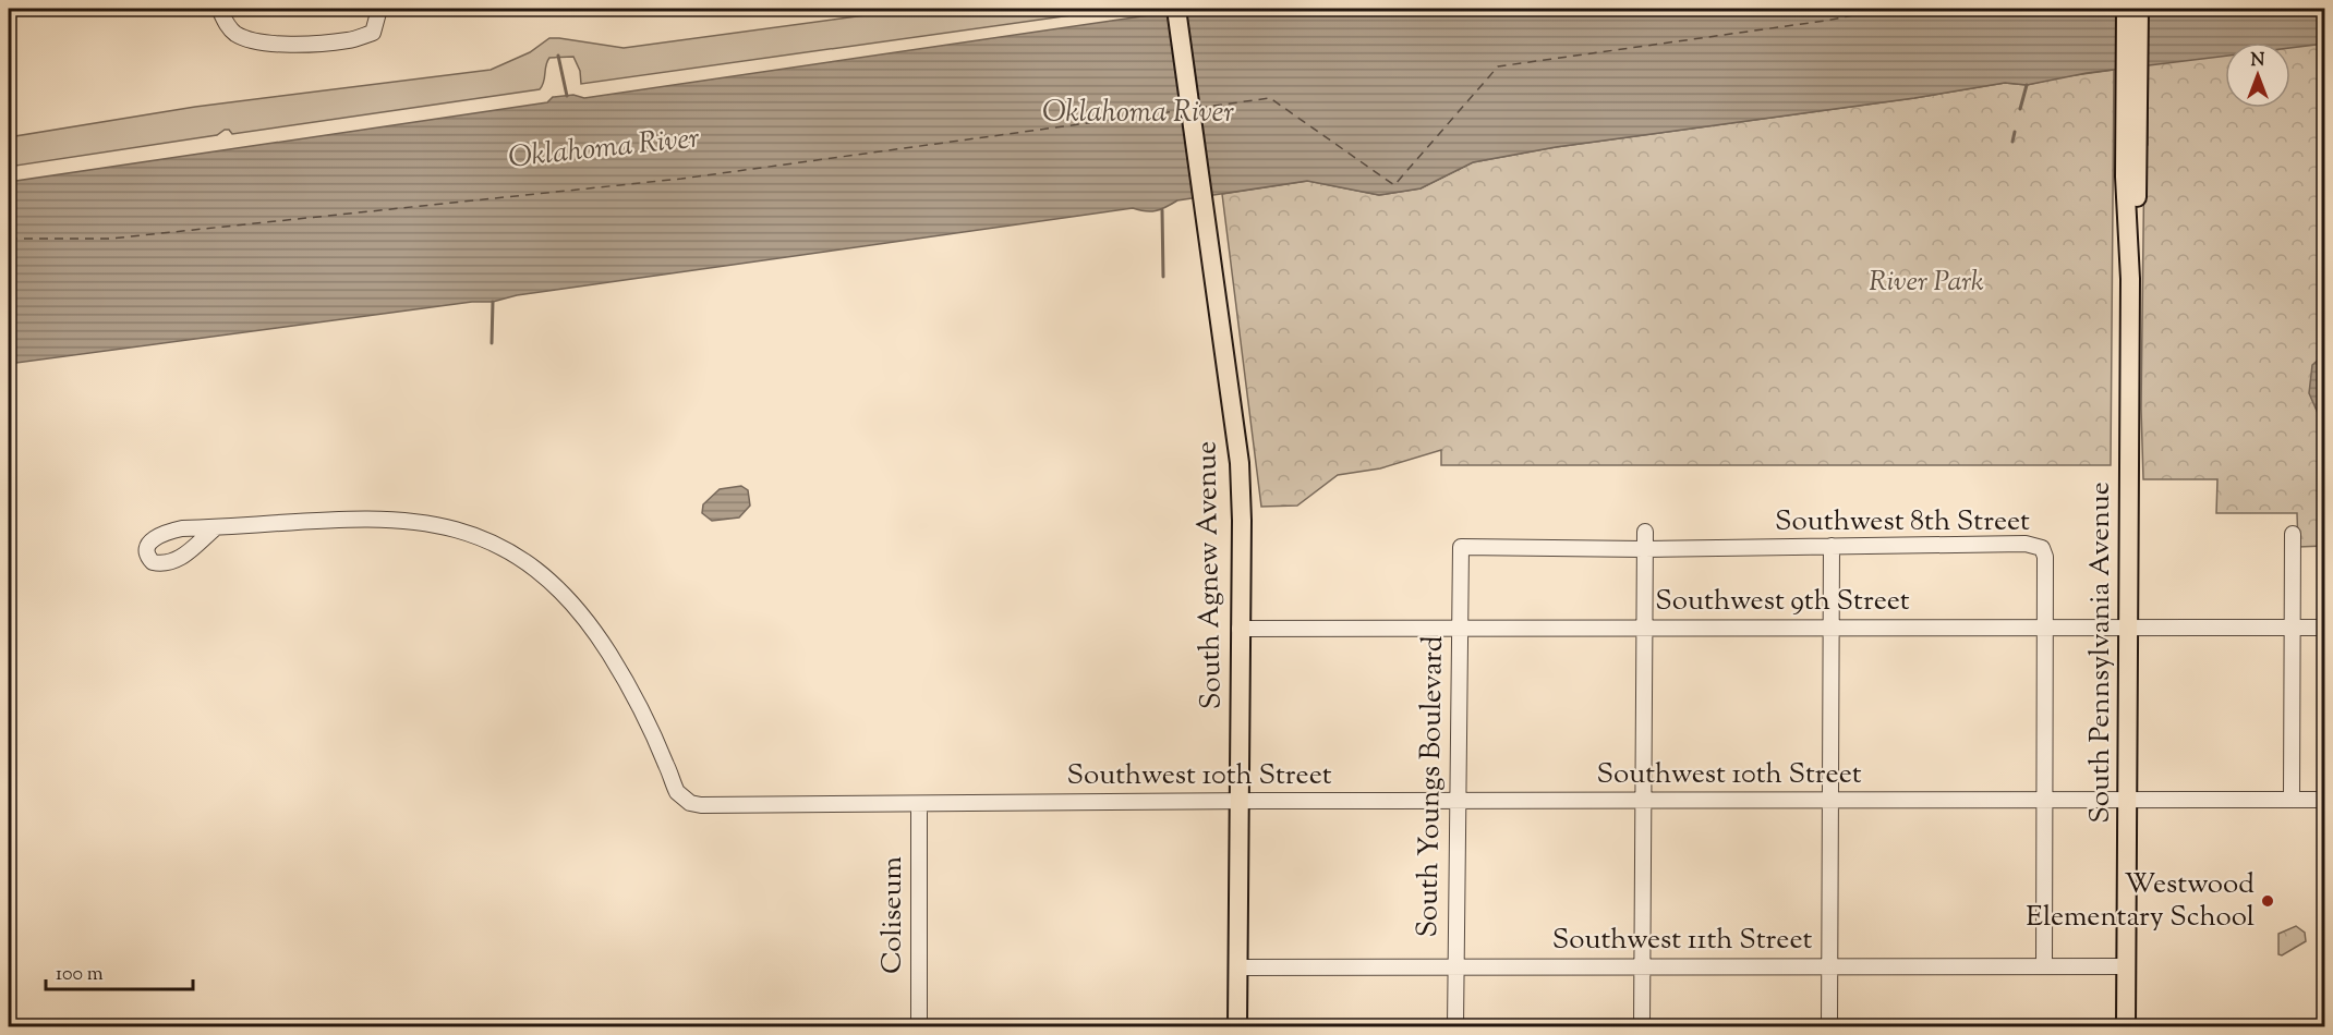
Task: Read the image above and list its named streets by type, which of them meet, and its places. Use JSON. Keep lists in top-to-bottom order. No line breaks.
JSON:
{"streets":{"main road":["South Agnew Avenue","South Pennsylvania Avenue"],"street":["Southwest 8th Street","Southwest 9th Street","Southwest 10th Street","South Youngs Boulevard","Coliseum","Southwest 11th Street"]},"crossings":[["Southwest 8th Street","Southwest 9th Street"],["Southwest 8th Street","Southwest 10th Street"],["Southwest 8th Street","South Youngs Boulevard"],["Southwest 8th Street","Southwest 11th Street"],["South Agnew Avenue","Southwest 9th Street"],["South Agnew Avenue","Southwest 10th Street"],["South Agnew Avenue","Southwest 11th Street"],["Southwest 9th Street","South Pennsylvania Avenue"],["Southwest 9th Street","South Youngs Boulevard"],["South Pennsylvania Avenue","Southwest 10th Street"],["South Pennsylvania Avenue","Southwest 11th Street"],["Southwest 10th Street","South Youngs Boulevard"],["Southwest 10th Street","Coliseum"],["South Youngs Boulevard","Southwest 11th Street"]],"water":["Oklahoma River"],"parks":["River Park"],"places":["Westwood Elementary School"],"scale_bar":"100 m","north":"top"}
